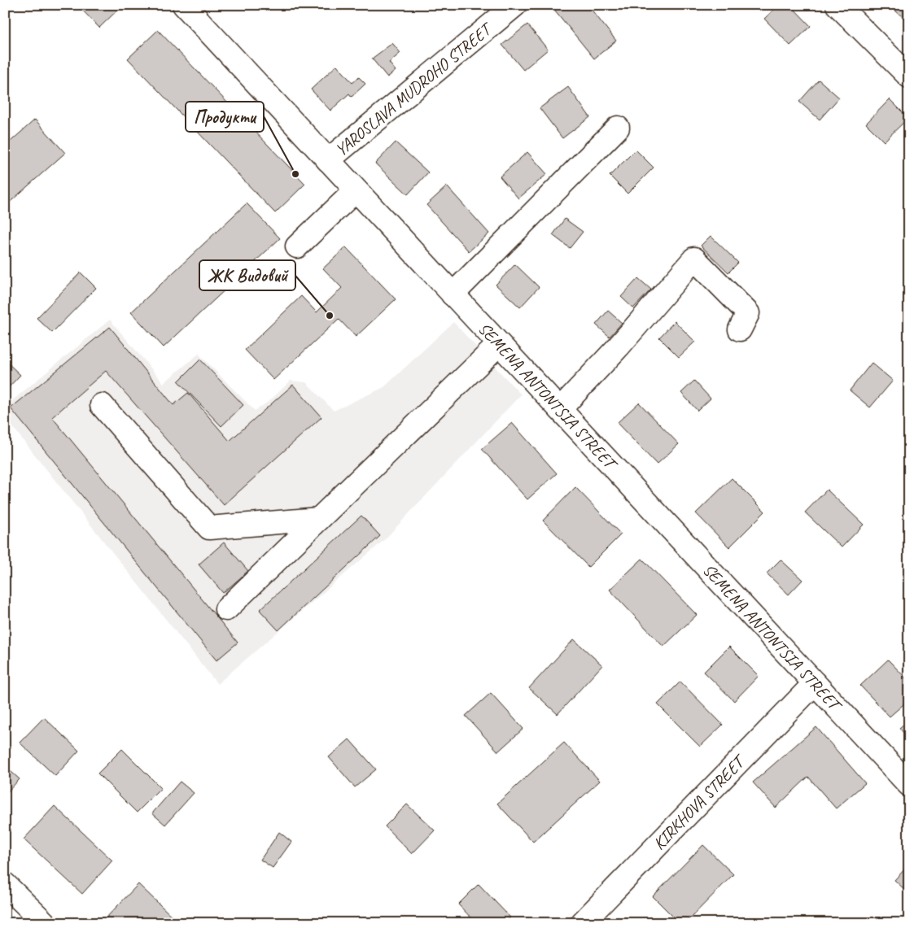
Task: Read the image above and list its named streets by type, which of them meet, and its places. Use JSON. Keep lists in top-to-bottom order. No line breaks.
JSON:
{"streets":{"street":["YAROSLAVA MUDROHO STREET","SEMENA ANTONTSIA STREET","KIRKHOVA STREET"]},"crossings":[["YAROSLAVA MUDROHO STREET","SEMENA ANTONTSIA STREET"],["SEMENA ANTONTSIA STREET","KIRKHOVA STREET"]],"places":["Продукти","ЖК Видовий"]}
